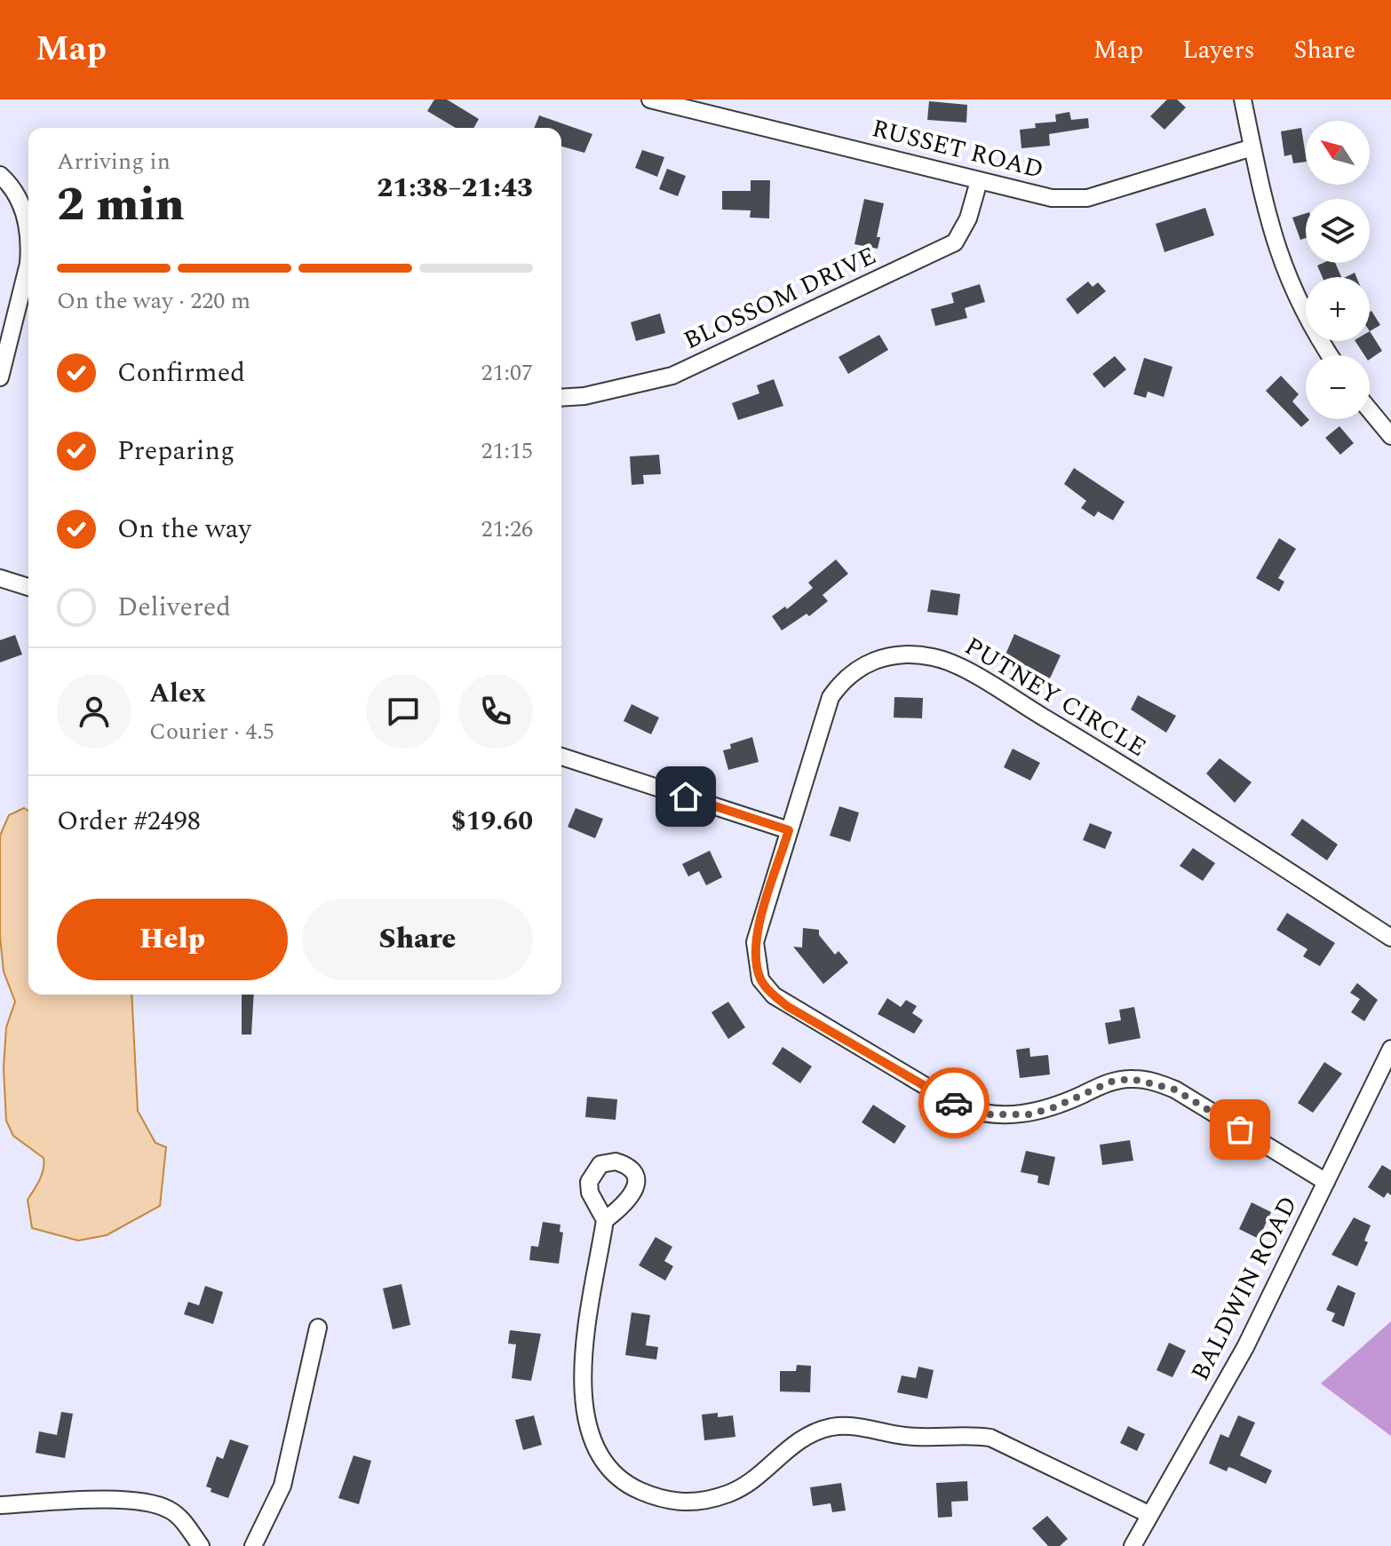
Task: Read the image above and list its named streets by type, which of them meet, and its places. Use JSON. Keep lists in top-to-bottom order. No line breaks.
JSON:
{"streets":{"street":["RUSSET ROAD","BLOSSOM DRIVE","PUTNEY CIRCLE","BALDWIN ROAD"]},"crossings":[["RUSSET ROAD","BLOSSOM DRIVE"],["PUTNEY CIRCLE","BALDWIN ROAD"]],"north":"top left","page":{"header":"Map","nav":["Map","Layers","Share"],"map_buttons":["+","−"],"heading":["2 min","Arriving in","21:38–21:43"],"panel":["Alex","Courier · 4.5","Order #2498","$19.60"],"bar":"On the way · 220 m","list":[["Confirmed","21:07"],["Preparing","21:15"],["On the way","21:26"],"Delivered"],"buttons":["Help","Share"]}}
